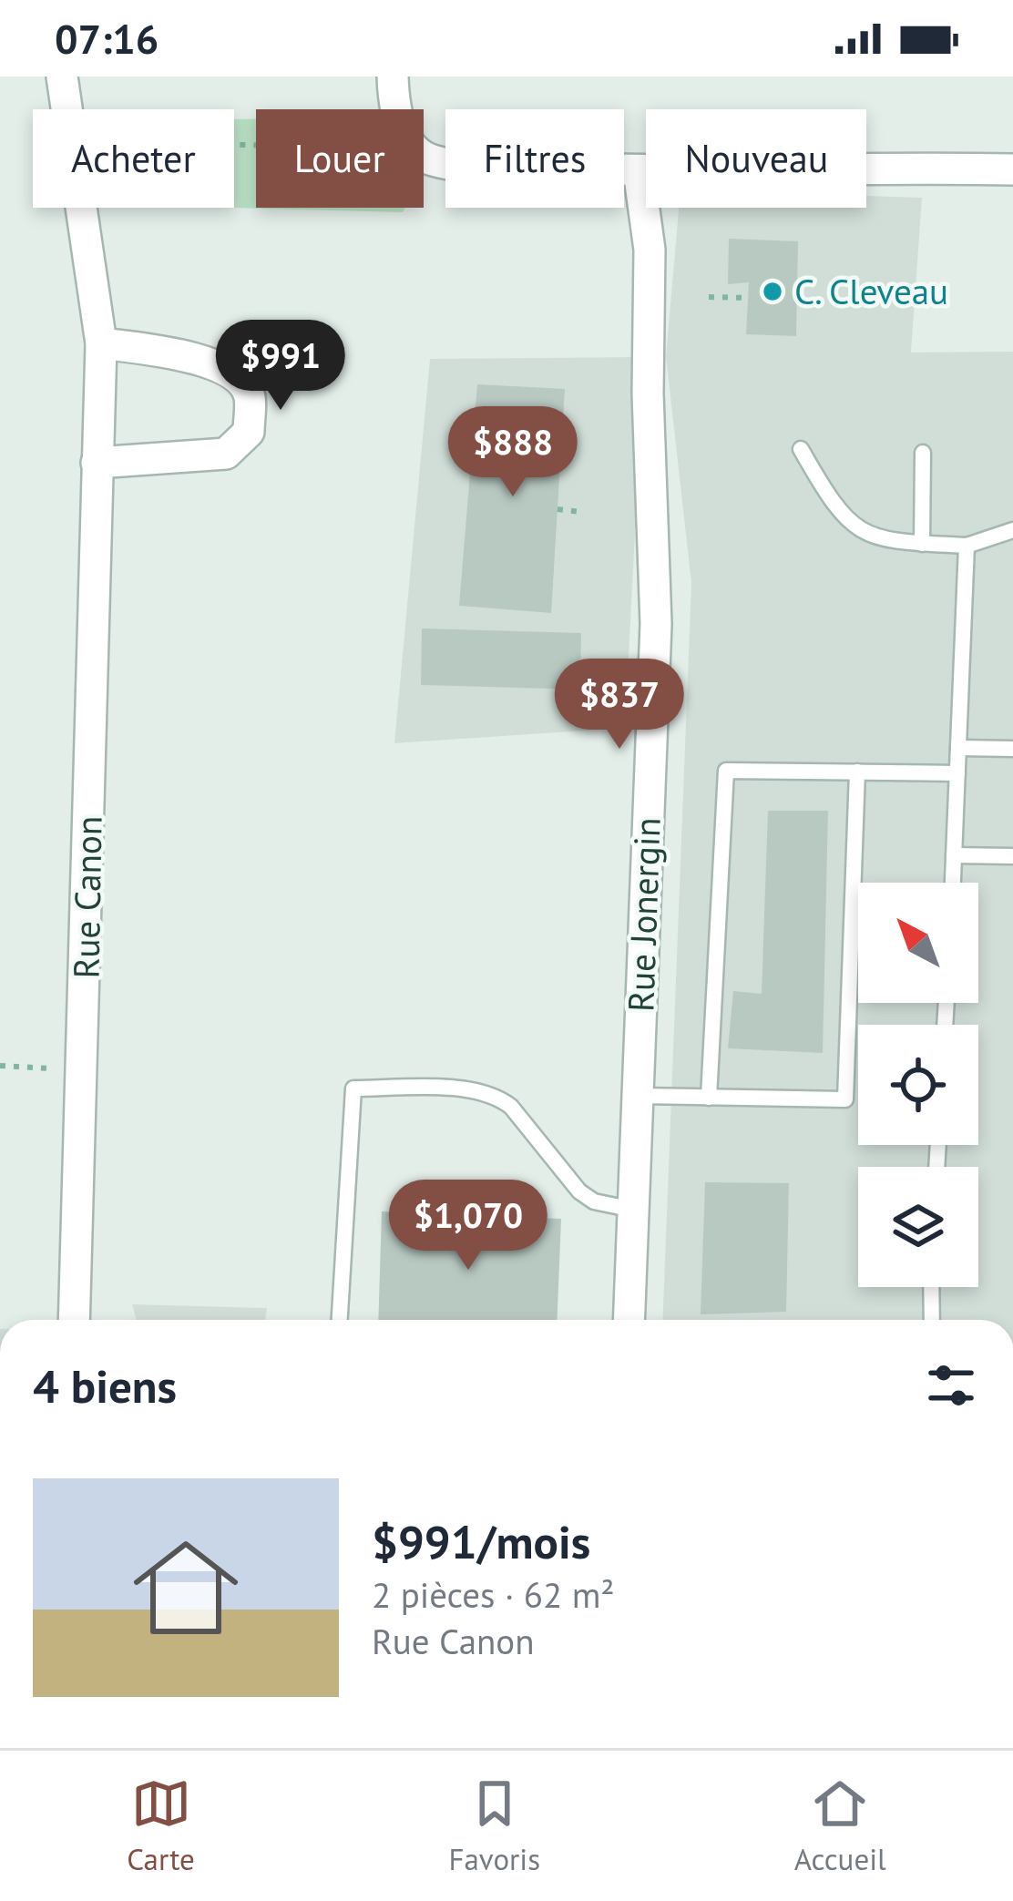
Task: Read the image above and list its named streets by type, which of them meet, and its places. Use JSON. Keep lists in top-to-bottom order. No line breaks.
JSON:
{"streets":{"street":["Rue Canon","Rue Jonergin"]},"places":["C. Cleveau"],"north":"top left","page":{"status":"07:16","chip":["Acheter","Louer","Filtres","Nouveau"],"price":["$991","$888","$837","$1,070"],"heading":"4 biens","list":[{"name":"$991/mois","note":"2 pièces · 62 m² · Rue Canon"}],"tabs":["Carte","Favoris","Accueil"]}}
